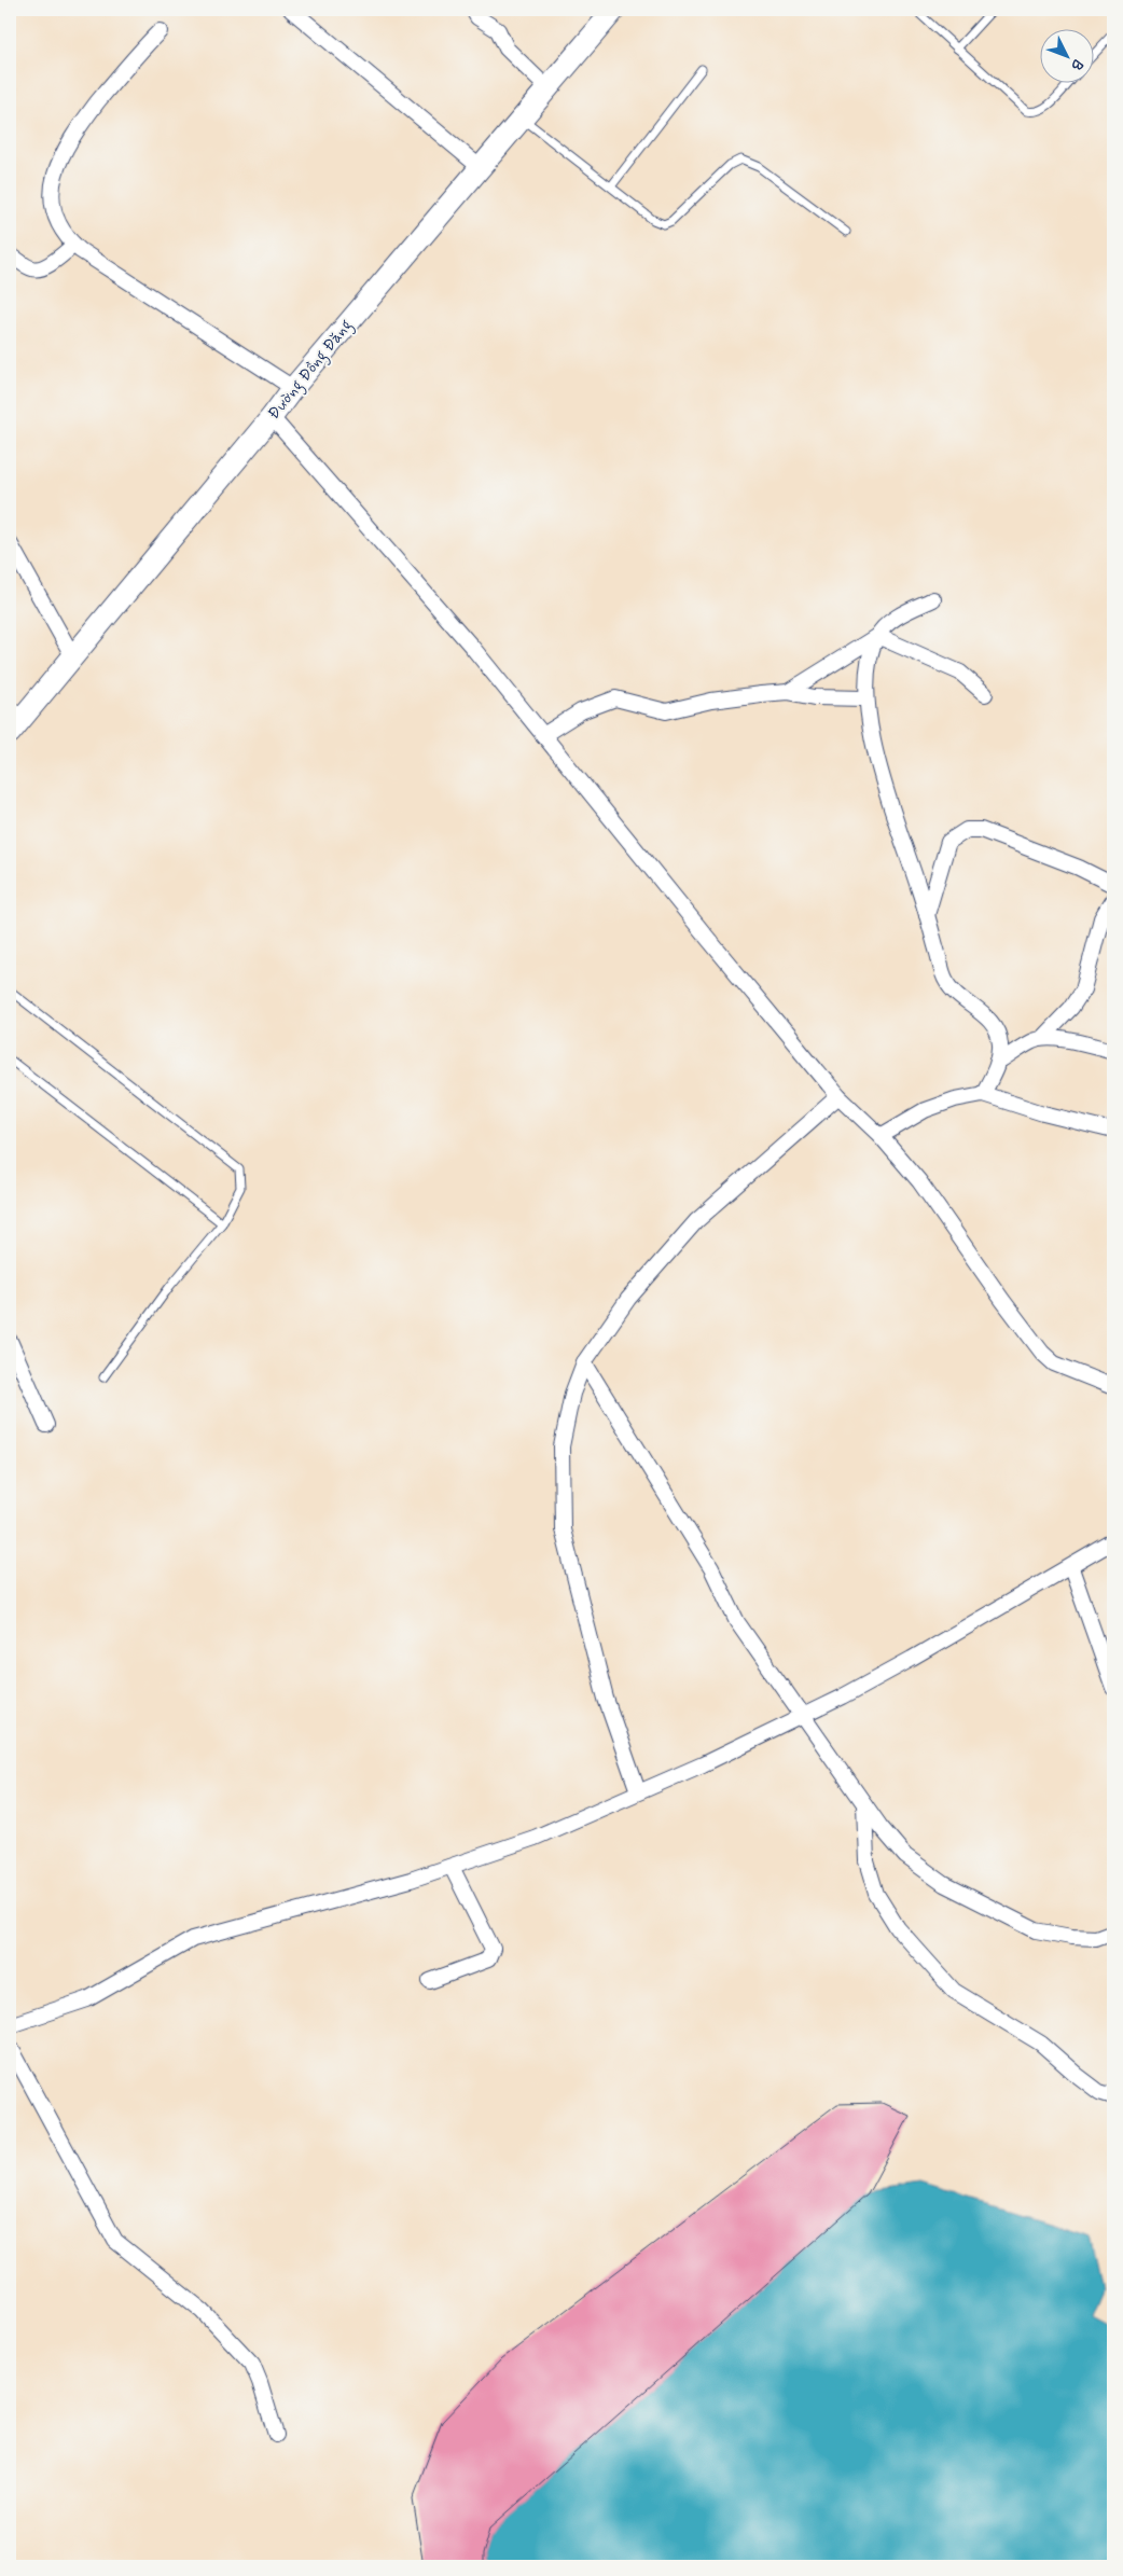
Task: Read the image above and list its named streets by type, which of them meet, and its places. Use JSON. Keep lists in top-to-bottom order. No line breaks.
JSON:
{"streets":{"main road":["Đường Đồng Đăng"]},"north":"bottom right"}
